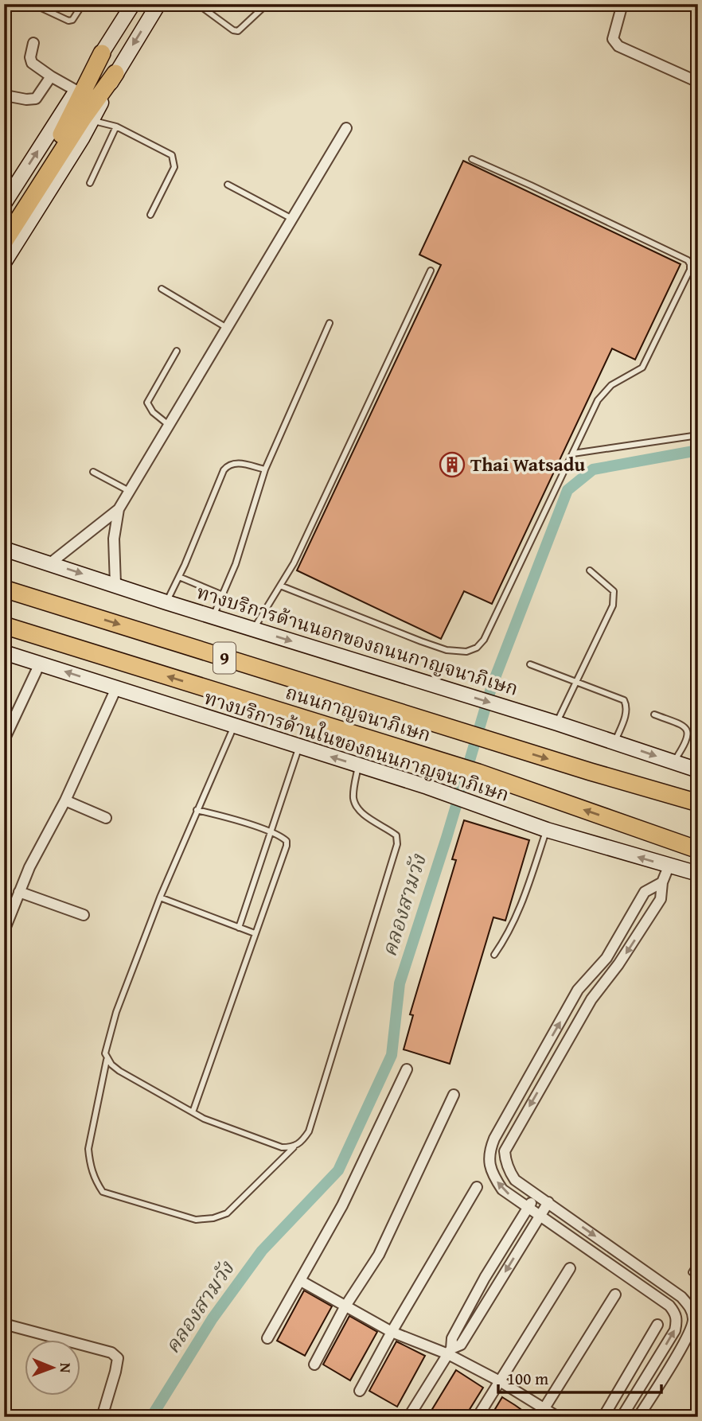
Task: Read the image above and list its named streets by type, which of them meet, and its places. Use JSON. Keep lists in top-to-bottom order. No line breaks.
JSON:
{"streets":{"main road":["ทางบริการด้านนอกของถนนกาญจนาภิเษก","9","ถนนกาญจนาภิเษก","ทางบริการด้านในของถนนกาญจนาภิเษก"]},"one_way":["ทางบริการด้านนอกของถนนกาญจนาภิเษก","ทางบริการด้านในของถนนกาญจนาภิเษก"],"water":["คลองสามวัง"],"places":{"building":["Thai Watsadu"]},"scale_bar":"100 m","north":"right"}
